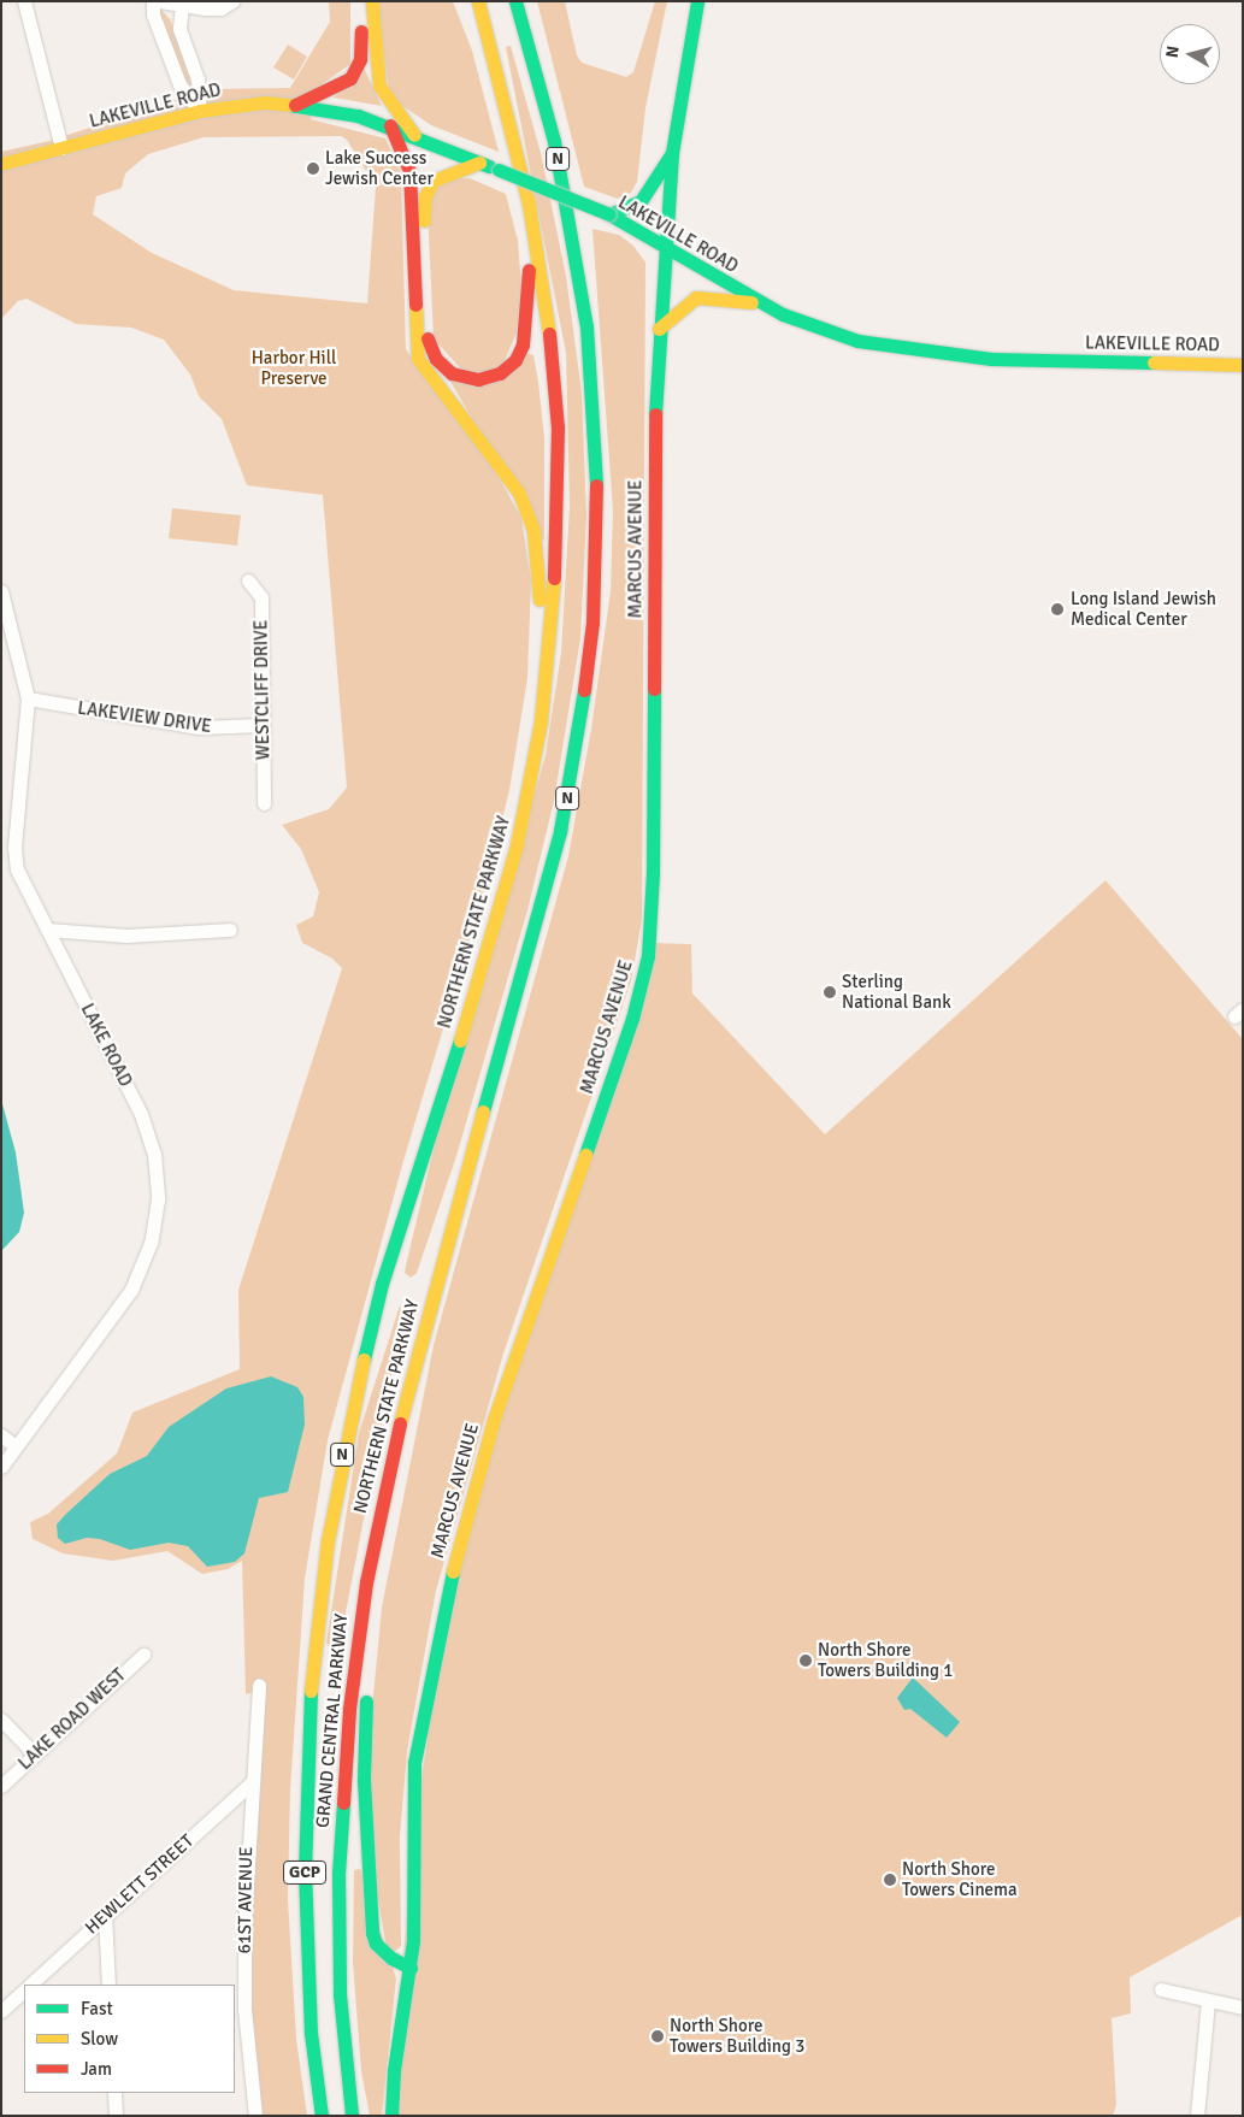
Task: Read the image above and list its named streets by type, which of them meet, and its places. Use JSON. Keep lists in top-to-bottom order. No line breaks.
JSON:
{"streets":{"main road":["LAKEVILLE ROAD","N","MARCUS AVENUE","NORTHERN STATE PARKWAY","GRAND CENTRAL PARKWAY","GCP"],"street":["WESTCLIFF DRIVE","LAKEVIEW DRIVE","LAKE ROAD","LAKE ROAD WEST","HEWLETT STREET","61ST AVENUE"]},"crossings":[["LAKEVILLE ROAD","MARCUS AVENUE"],["WESTCLIFF DRIVE","LAKEVIEW DRIVE"],["LAKEVIEW DRIVE","LAKE ROAD"],["NORTHERN STATE PARKWAY","GRAND CENTRAL PARKWAY"],["HEWLETT STREET","61ST AVENUE"]],"parks":["Harbor Hill Preserve"],"places":["Lake Success Jewish Center","Long Island Jewish Medical Center","Sterling National Bank","North Shore Towers Building 1","North Shore Towers Cinema","North Shore Towers Building 3"],"legend":["Fast","Slow","Jam"],"north":"left"}
